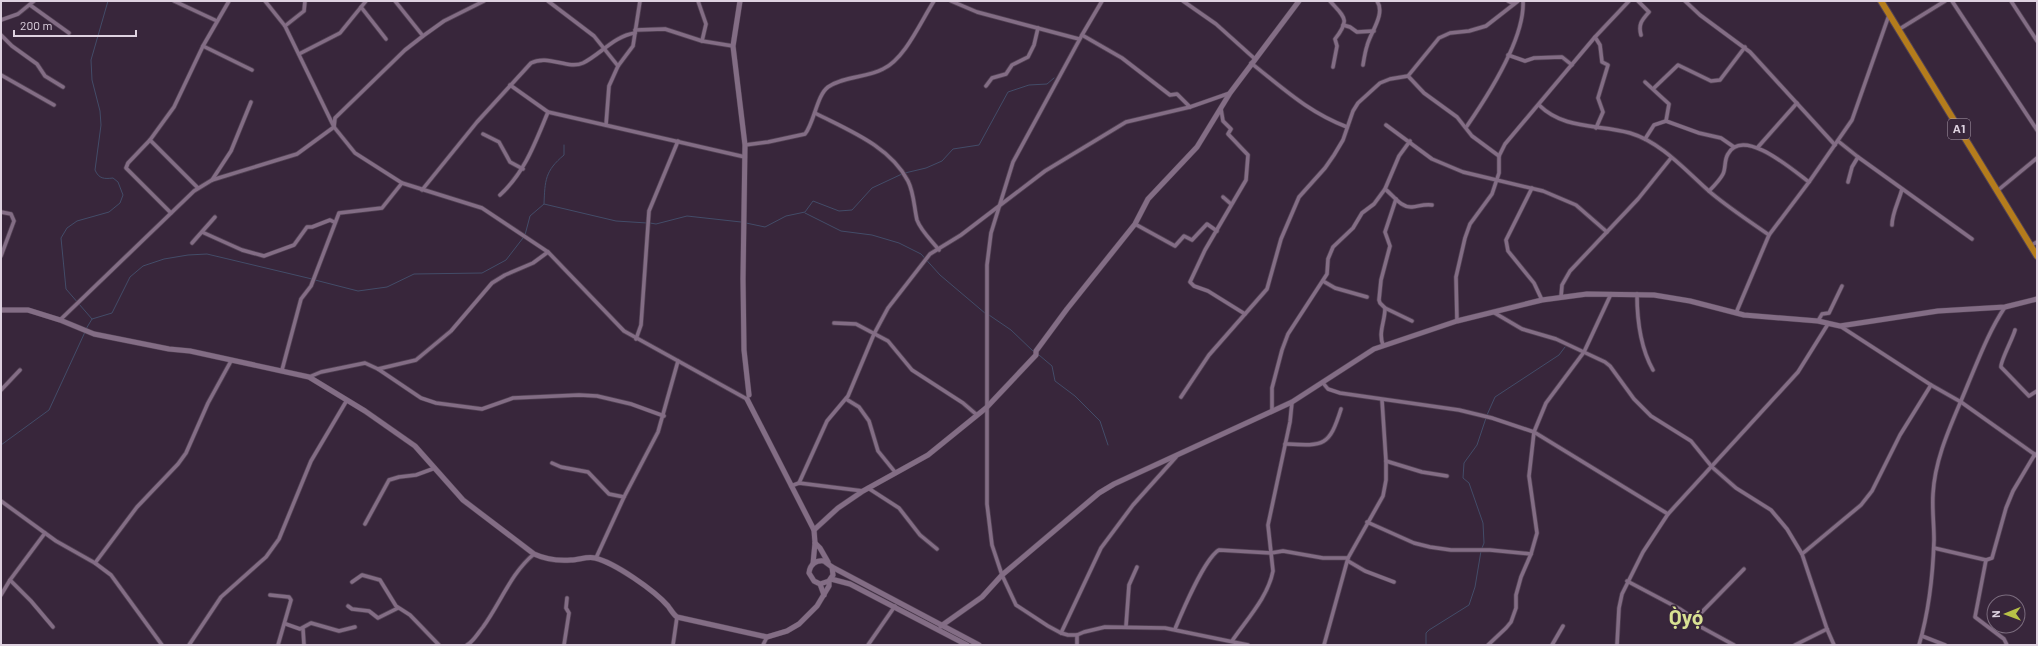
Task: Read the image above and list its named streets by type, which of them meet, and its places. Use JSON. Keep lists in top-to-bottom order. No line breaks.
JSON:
{"streets":{"highway":["A1"]},"districts":["Ọ̀yọ́"],"scale_bar":"200 m","north":"left"}
